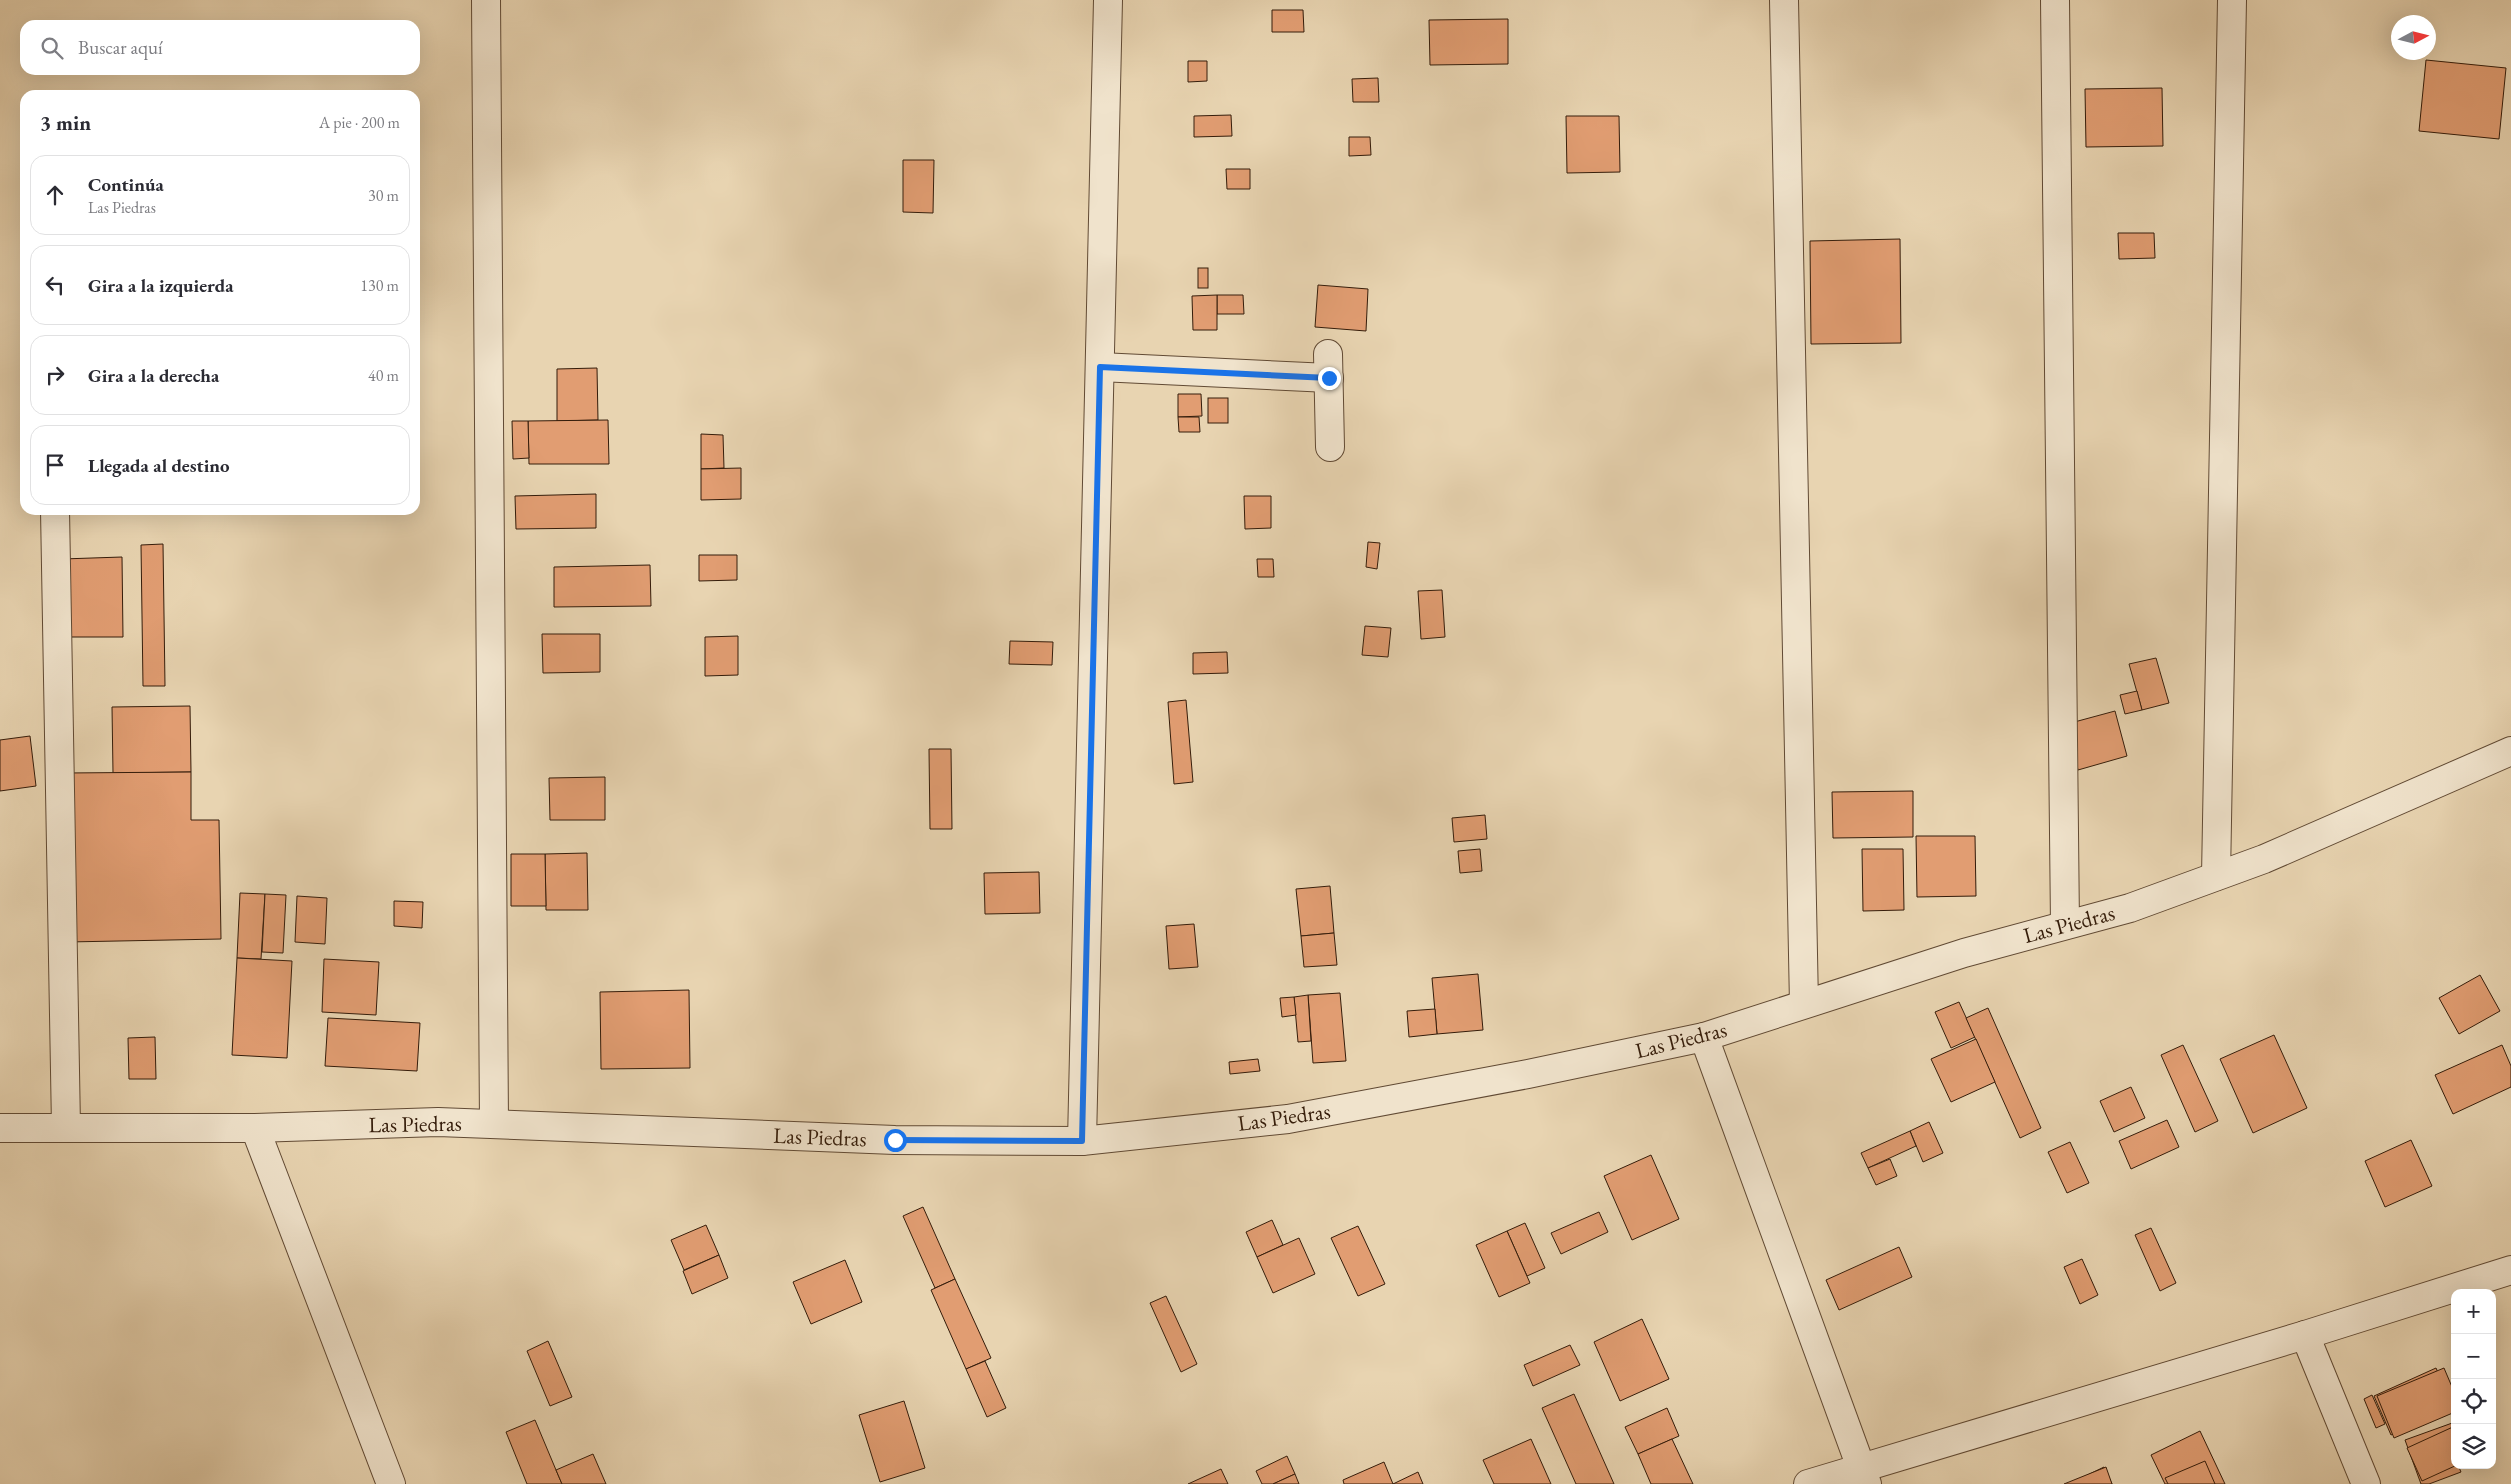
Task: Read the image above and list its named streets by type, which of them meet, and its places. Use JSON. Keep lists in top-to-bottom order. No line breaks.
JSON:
{"streets":{"street":["Las Piedras"]},"north":"right","page":{"search":"Buscar aquí","heading":["3 min","A pie · 200 m"],"list":[["Continúa","Las Piedras","30 m"],["Gira a la izquierda","130 m"],["Gira a la derecha","40 m"],"Llegada al destino"],"map_buttons":["+","−"]}}
